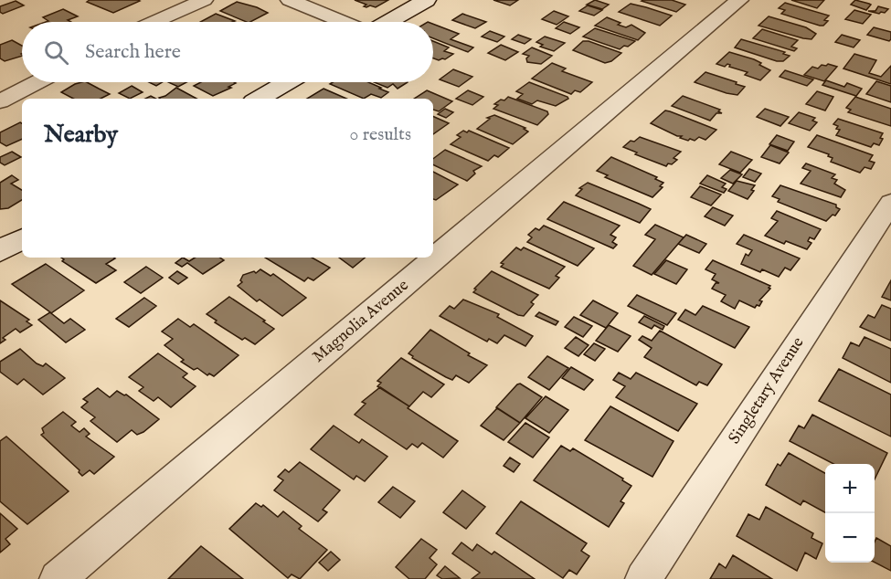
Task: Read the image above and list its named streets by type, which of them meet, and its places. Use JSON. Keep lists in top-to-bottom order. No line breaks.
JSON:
{"streets":{"street":["Magnolia Avenue","Singletary Avenue"]},"page":{"search":"Search here","heading":["Nearby","0 results"],"map_buttons":["+","−"]}}
